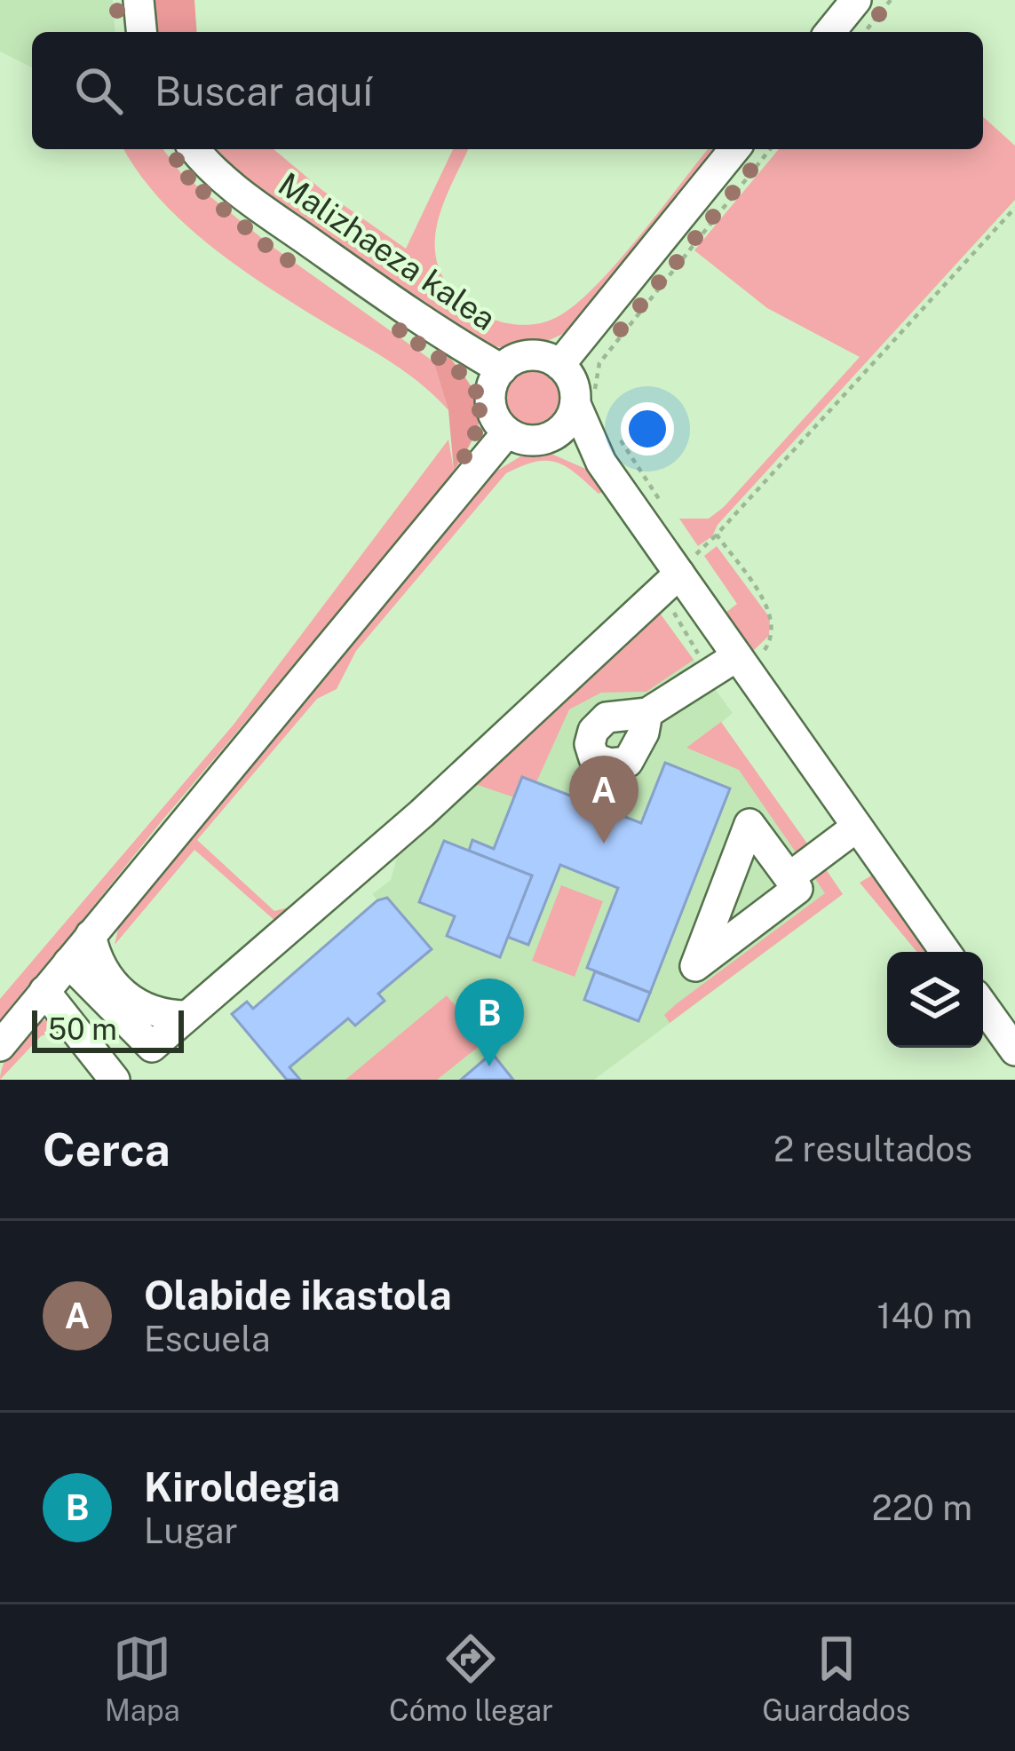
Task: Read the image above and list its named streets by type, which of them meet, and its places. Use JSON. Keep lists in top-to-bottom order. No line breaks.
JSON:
{"streets":{"street":["Malizhaeza kalea"]},"scale_bar":"50 m","page":{"search":"Buscar aquí","pins":["A","B"],"scale":"50 m","heading":["Cerca","2 resultados"],"list":[{"mark":"A","name":"Olabide ikastola","note":"Escuela","value":"140 m"},{"mark":"B","name":"Kiroldegia","note":"Lugar","value":"220 m"}],"nav":["Mapa","Cómo llegar","Guardados"]}}
